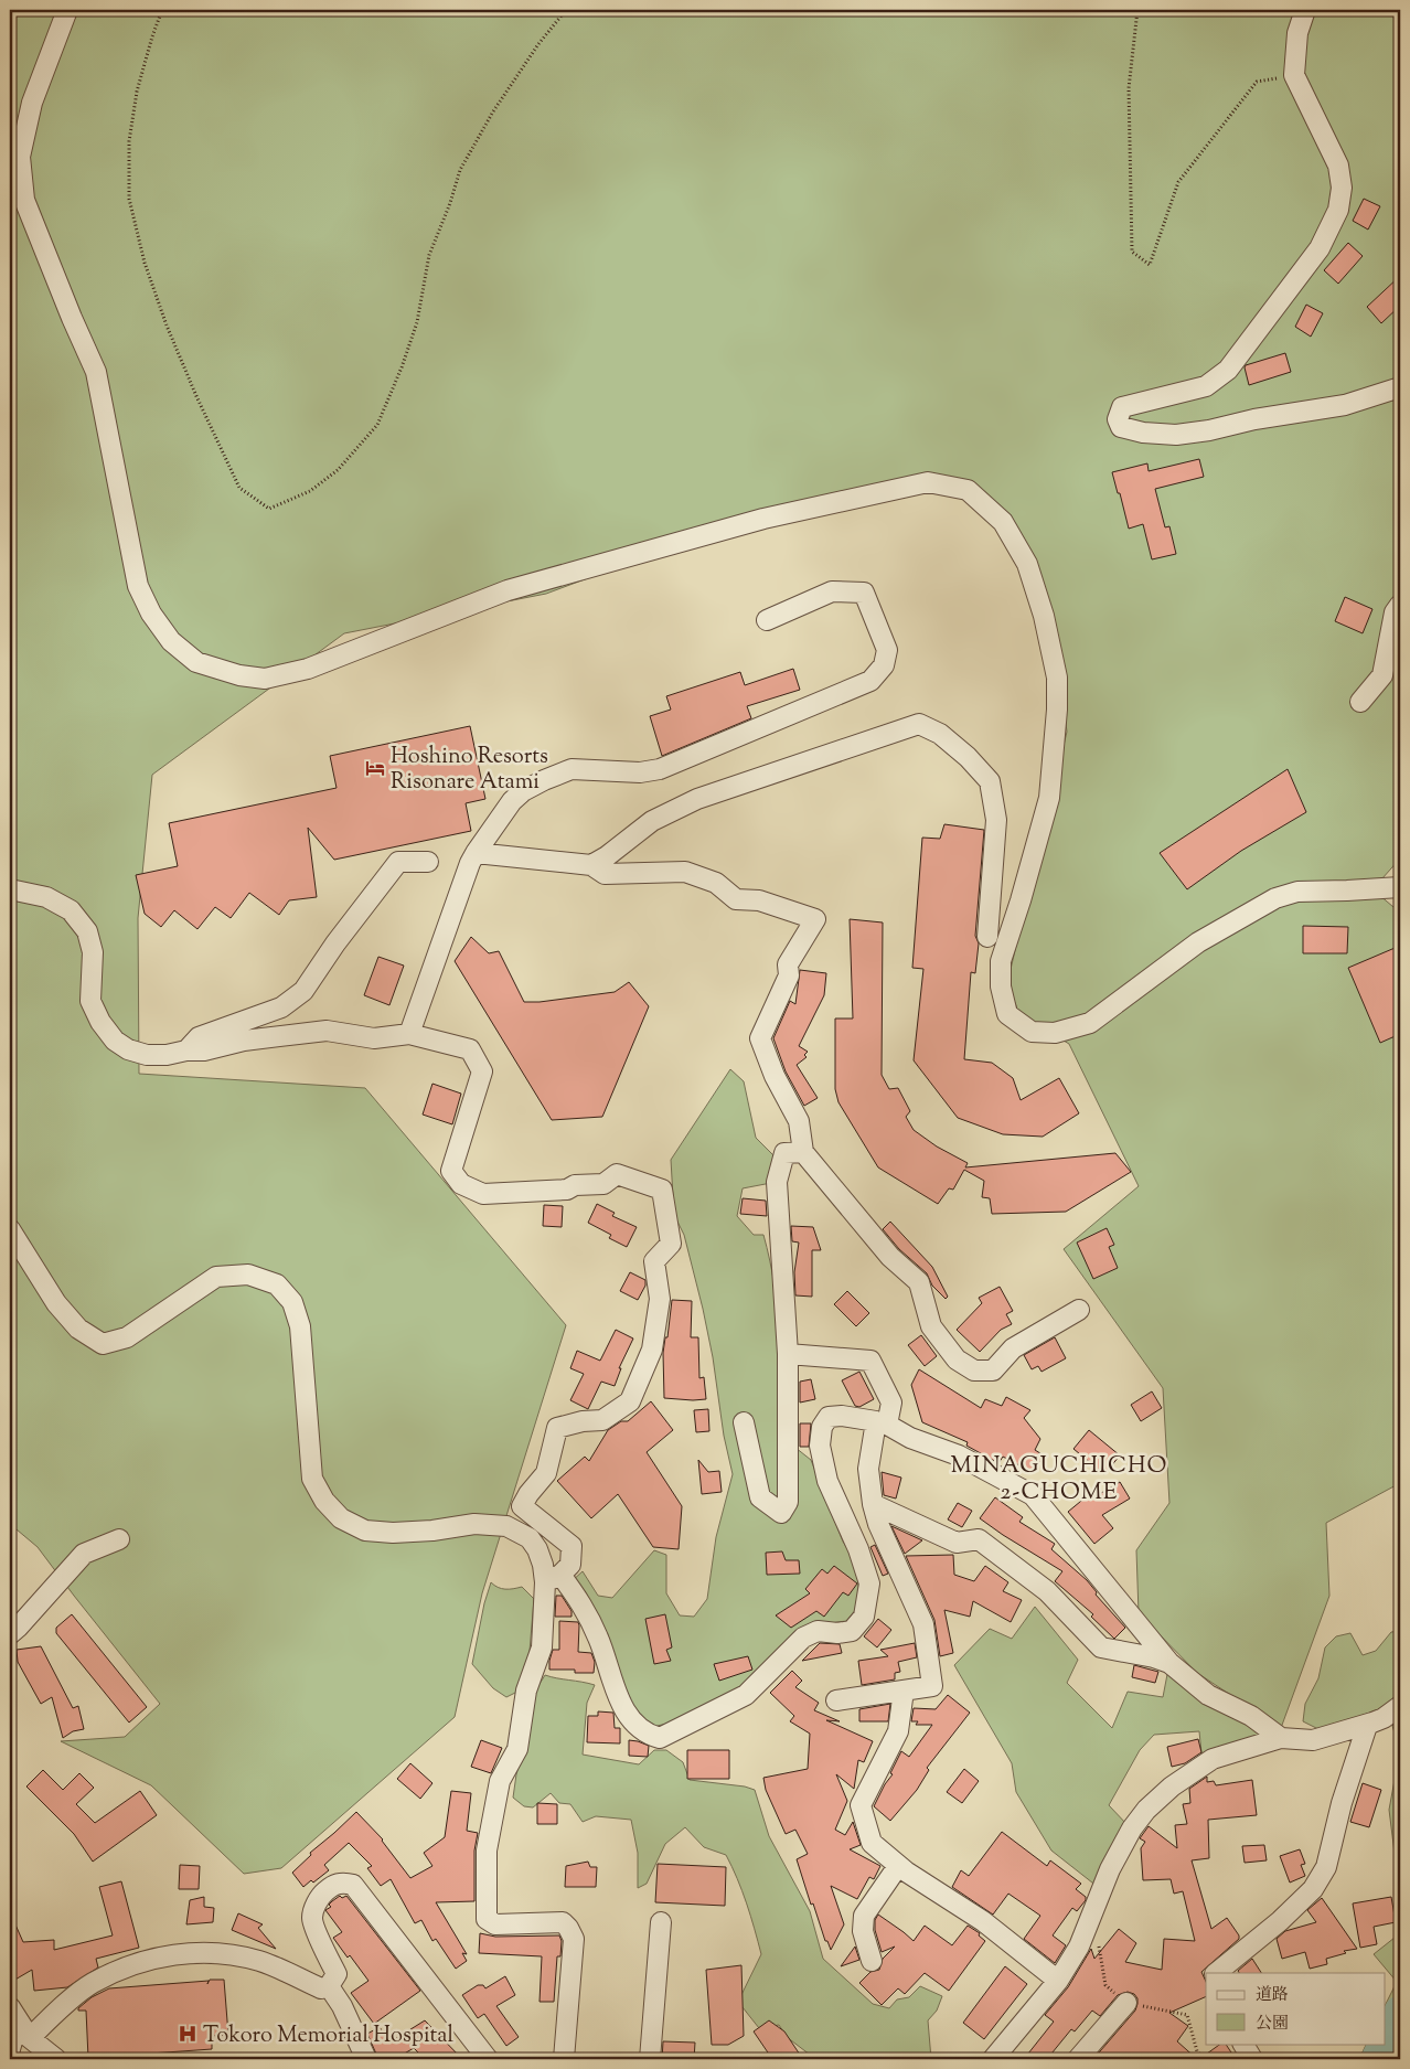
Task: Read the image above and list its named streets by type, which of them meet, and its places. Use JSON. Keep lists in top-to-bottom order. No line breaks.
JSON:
{"districts":["MINAGUCHICHO 2-CHOME"],"places":{"hotel":["Hoshino Resorts Risonare Atami"],"hospital":["Tokoro Memorial Hospital"]},"legend":["道路","公園"]}
